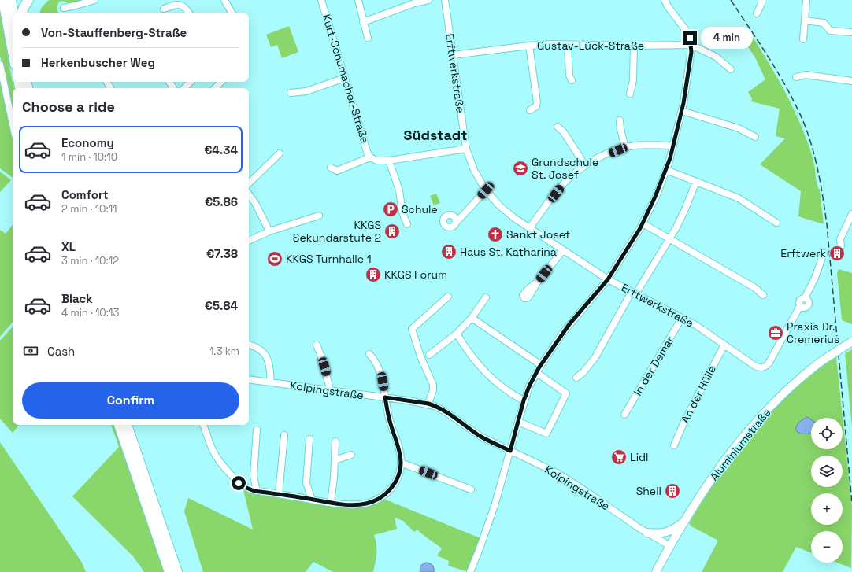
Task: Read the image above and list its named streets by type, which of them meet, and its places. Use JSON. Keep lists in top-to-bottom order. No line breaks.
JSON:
{"streets":{"main road":["Aluminiumstraße"],"street":["Gustav-Lück-Straße","Erftwerkstraße","Kurt-Schumacher-Straße","In der Demar","Kolpingstraße","An der Hülle"]},"crossings":[["Gustav-Lück-Straße","Erftwerkstraße"],["Erftwerkstraße","In der Demar"],["Erftwerkstraße","An der Hülle"],["Kolpingstraße","Aluminiumstraße"]],"districts":["Südstadt"],"places":{"school or university":["Grundschule St. Josef"],"parking":["Schule"],"building":["KKGS Sekundarstufe 2","Haus St. Katharina","Erftwerk","KKGS Forum","Shell"],"church":["Sankt Josef"],"sports":["KKGS Turnhalle 1"],"office":["Praxis Dr. Cremerius"],"supermarket":["Lidl"]},"page":{"banner":["Von-Stauffenberg-Straße","Herkenbuscher Weg"],"bubble":"4 min","heading":"Choose a ride","list":[{"name":"Economy","note":"1 min · 10:10","value":"€4.34"},{"name":"Comfort","note":"2 min · 10:11","value":"€5.86"},{"name":"XL","note":"3 min · 10:12","value":"€7.38"},{"name":"Black","note":"4 min · 10:13","value":"€5.84"}],"pay":["Cash","1.3 km"],"buttons":"Confirm","map_buttons":["+","−"]}}
